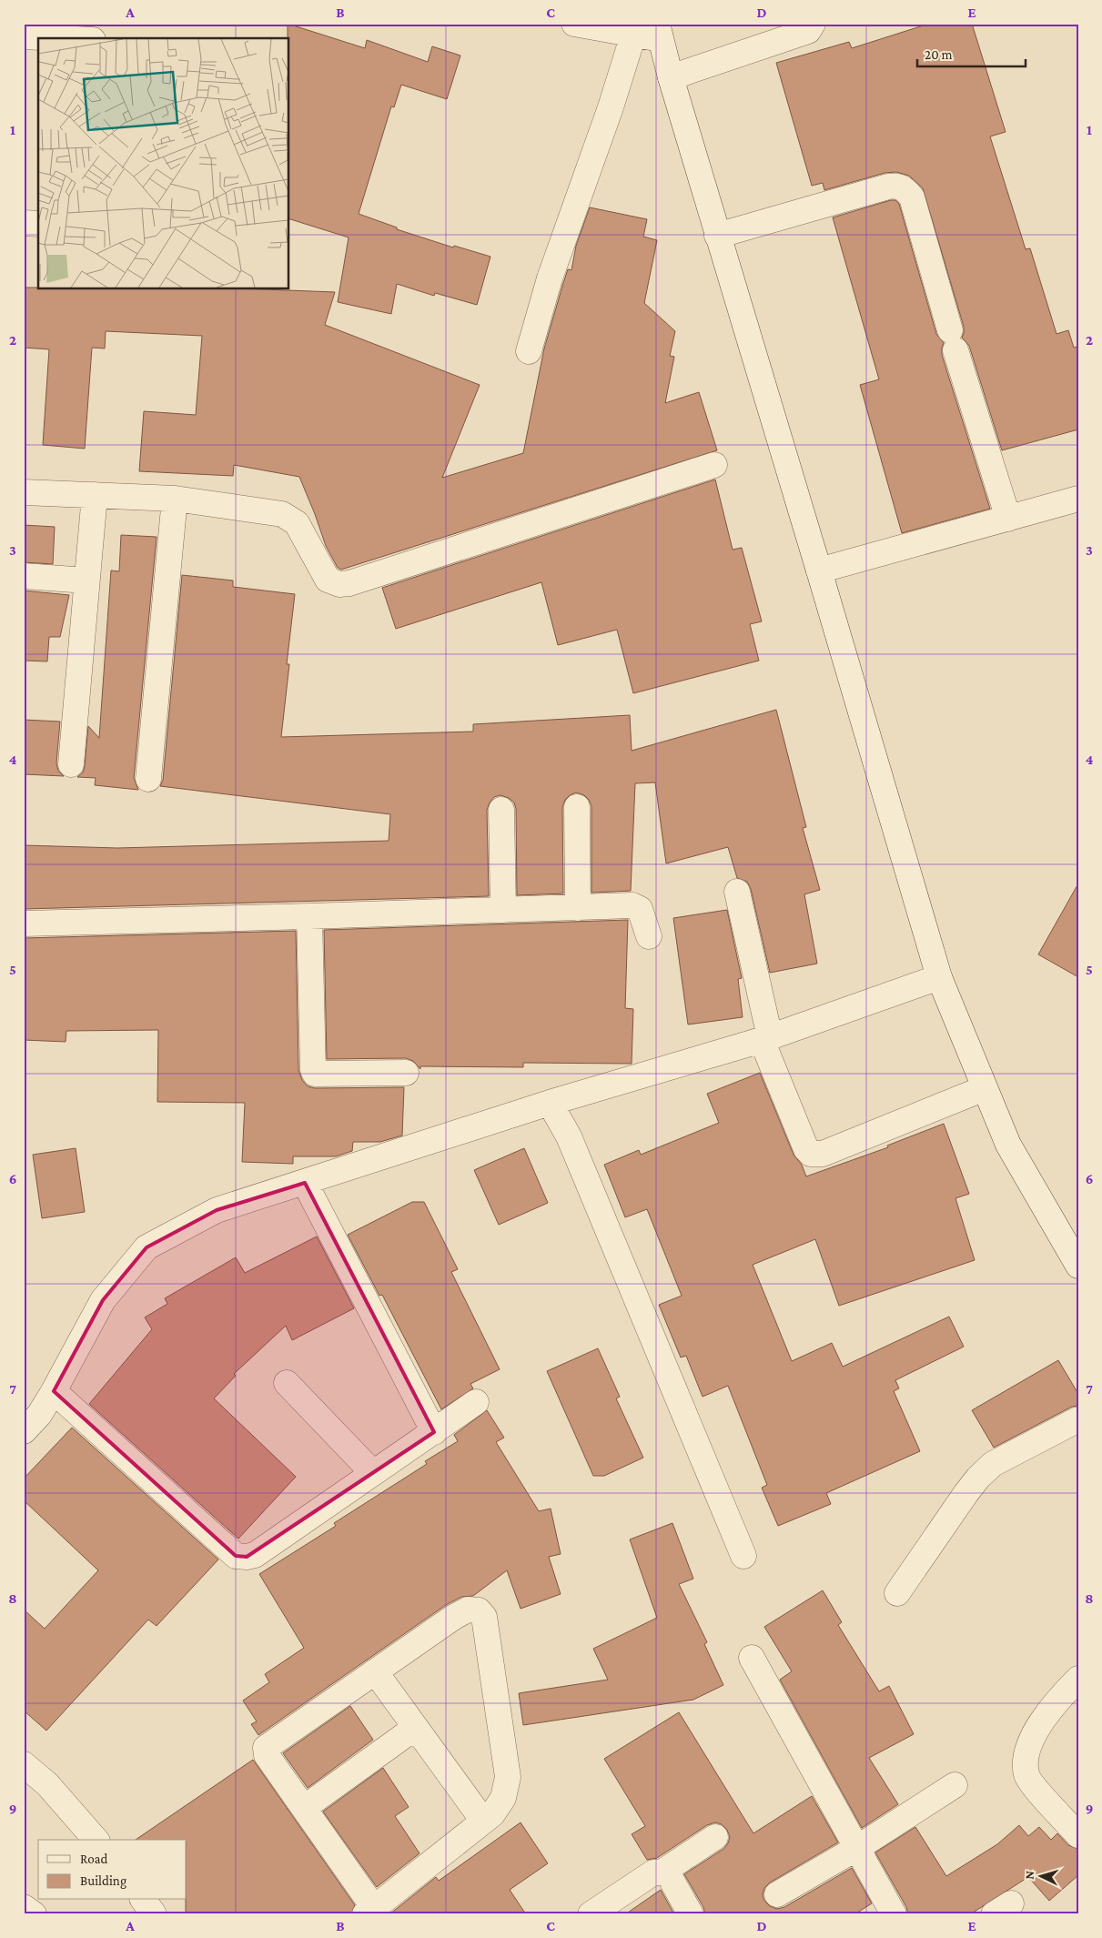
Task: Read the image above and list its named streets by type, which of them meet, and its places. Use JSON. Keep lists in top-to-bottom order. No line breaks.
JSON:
{"legend":["Road","Building"],"scale_bar":"20 m","north":"left","grid":{"columns":["A","B","C","D","E"],"rows":["1","2","3","4","5","6","7","8","9"]}}
